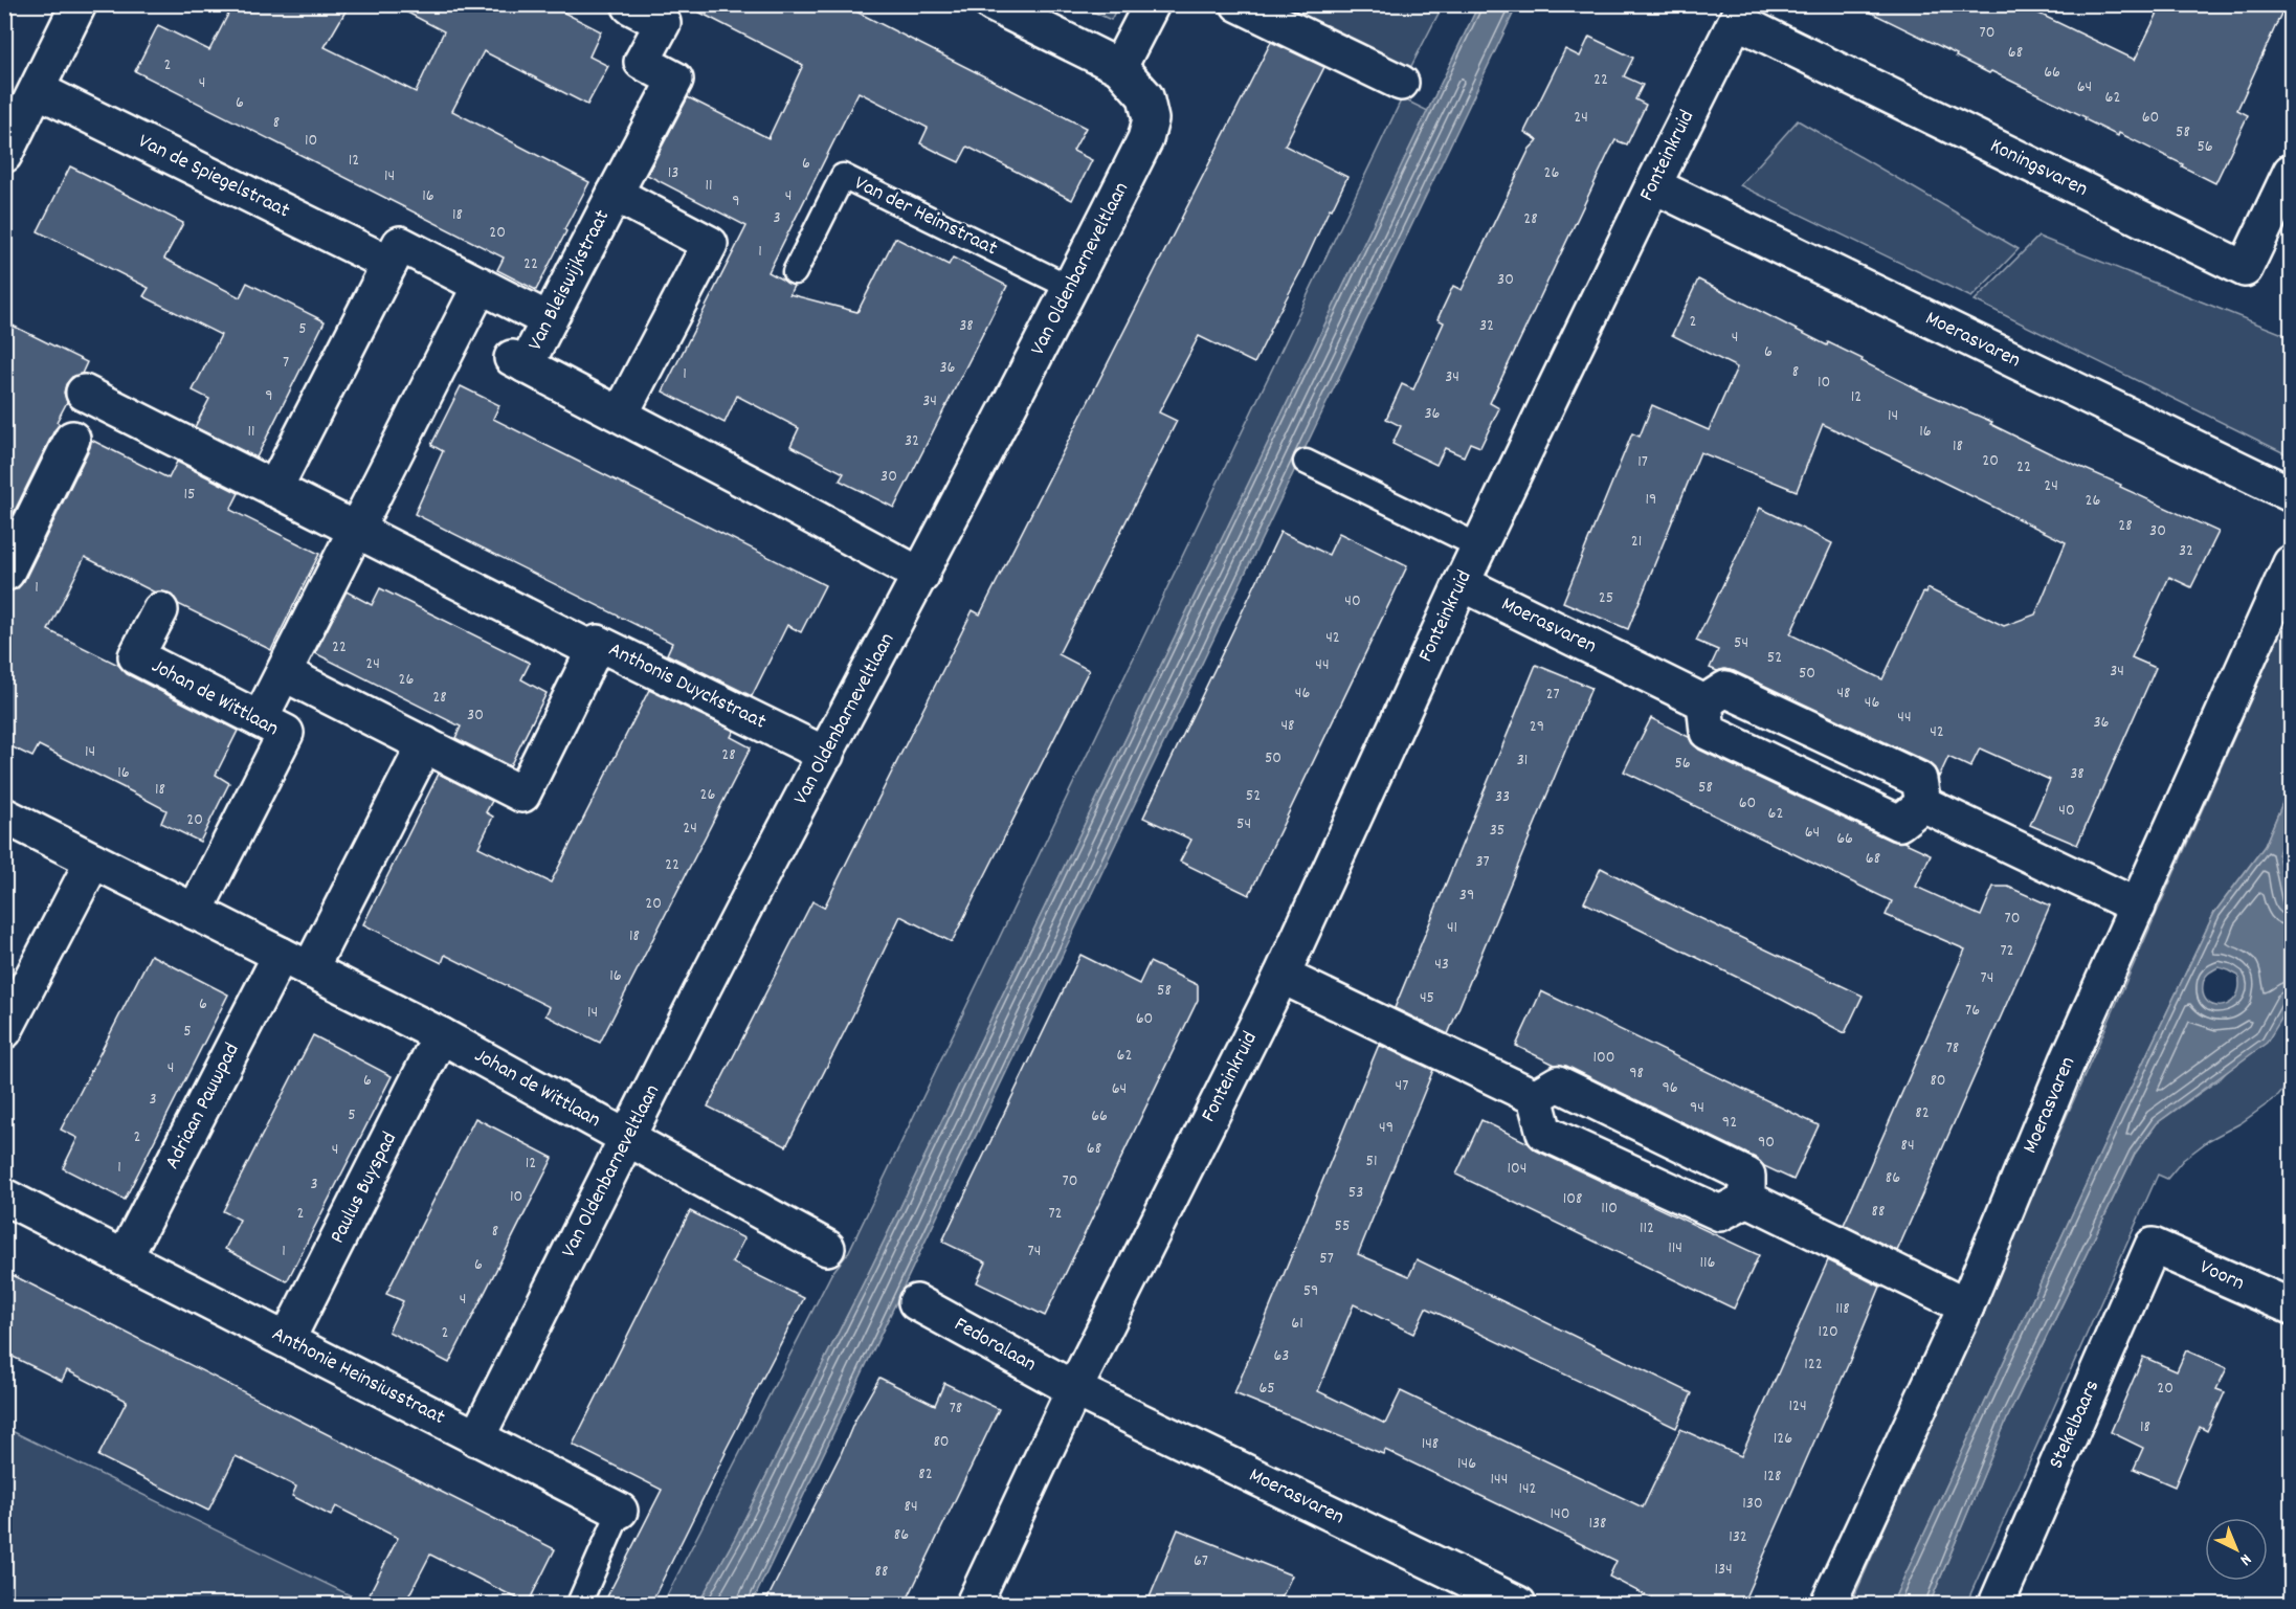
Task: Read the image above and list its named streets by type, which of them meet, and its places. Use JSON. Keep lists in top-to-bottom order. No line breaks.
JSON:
{"streets":{"street":["Fonteinkruid","Koningsvaren","Van de Spiegelstraat","Van Oldenbarneveltlaan","Van Bleiswijkstraat","Moerasvaren","Anthonis Duyckstraat","Johan de Wittlaan","Adriaan Pauwpad","Paulus Buyspad","Voorn","Fedoralaan","Anthonie Heinsiusstraat","Stekelbaars"],"lane":["Van der Heimstraat"]},"crossings":[["Fonteinkruid","Koningsvaren"],["Fonteinkruid","Moerasvaren"],["Fonteinkruid","Fedoralaan"],["Van der Heimstraat","Van Oldenbarneveltlaan"],["Van Oldenbarneveltlaan","Van Bleiswijkstraat"],["Van Oldenbarneveltlaan","Anthonis Duyckstraat"],["Van Oldenbarneveltlaan","Johan de Wittlaan"],["Van Oldenbarneveltlaan","Anthonie Heinsiusstraat"],["Moerasvaren","Fedoralaan"],["Johan de Wittlaan","Adriaan Pauwpad"],["Johan de Wittlaan","Paulus Buyspad"],["Adriaan Pauwpad","Anthonie Heinsiusstraat"],["Paulus Buyspad","Anthonie Heinsiusstraat"],["Voorn","Stekelbaars"]],"house_numbers":["70","68","2","66","22","4","64","62","6","24","60","8","58","10","56","12","6","13","26","14","11","16","4","9","18","3","28","20","1","22","30","2","38","32","5","4","6","7","36","8","1","34","10","9","12","34","36","14","11","16","32","18","20","17","22","30","24","15","19","26","28","30","21","32","1","25","40","42","54","22","52","24","44","34","50","26","46","48","27","28","46","30","44","36","48","29","42","14","28","50","31","56","16","38","58","18","26","52","33","60","40","62","20","54","24","35","64","66","68","37","22","39","20","70","41","18","72","43","16","74","58","45","6","76","14","60","5","78","62","100","4","98","6","80","47","96","64","3","94","82","5","66","92","49","2","90","84","68","4","51","12","1","104","86","70","3","53","10","108","110","88","2","72","55","112","8","114","1","74","57","116","6","59","4","118","61","120","2","63","122","65","20","124","78","18","126","80","148","146","82","128","144","142","130","84","140","138","86","132","67","134","88"],"north":"bottom right"}
